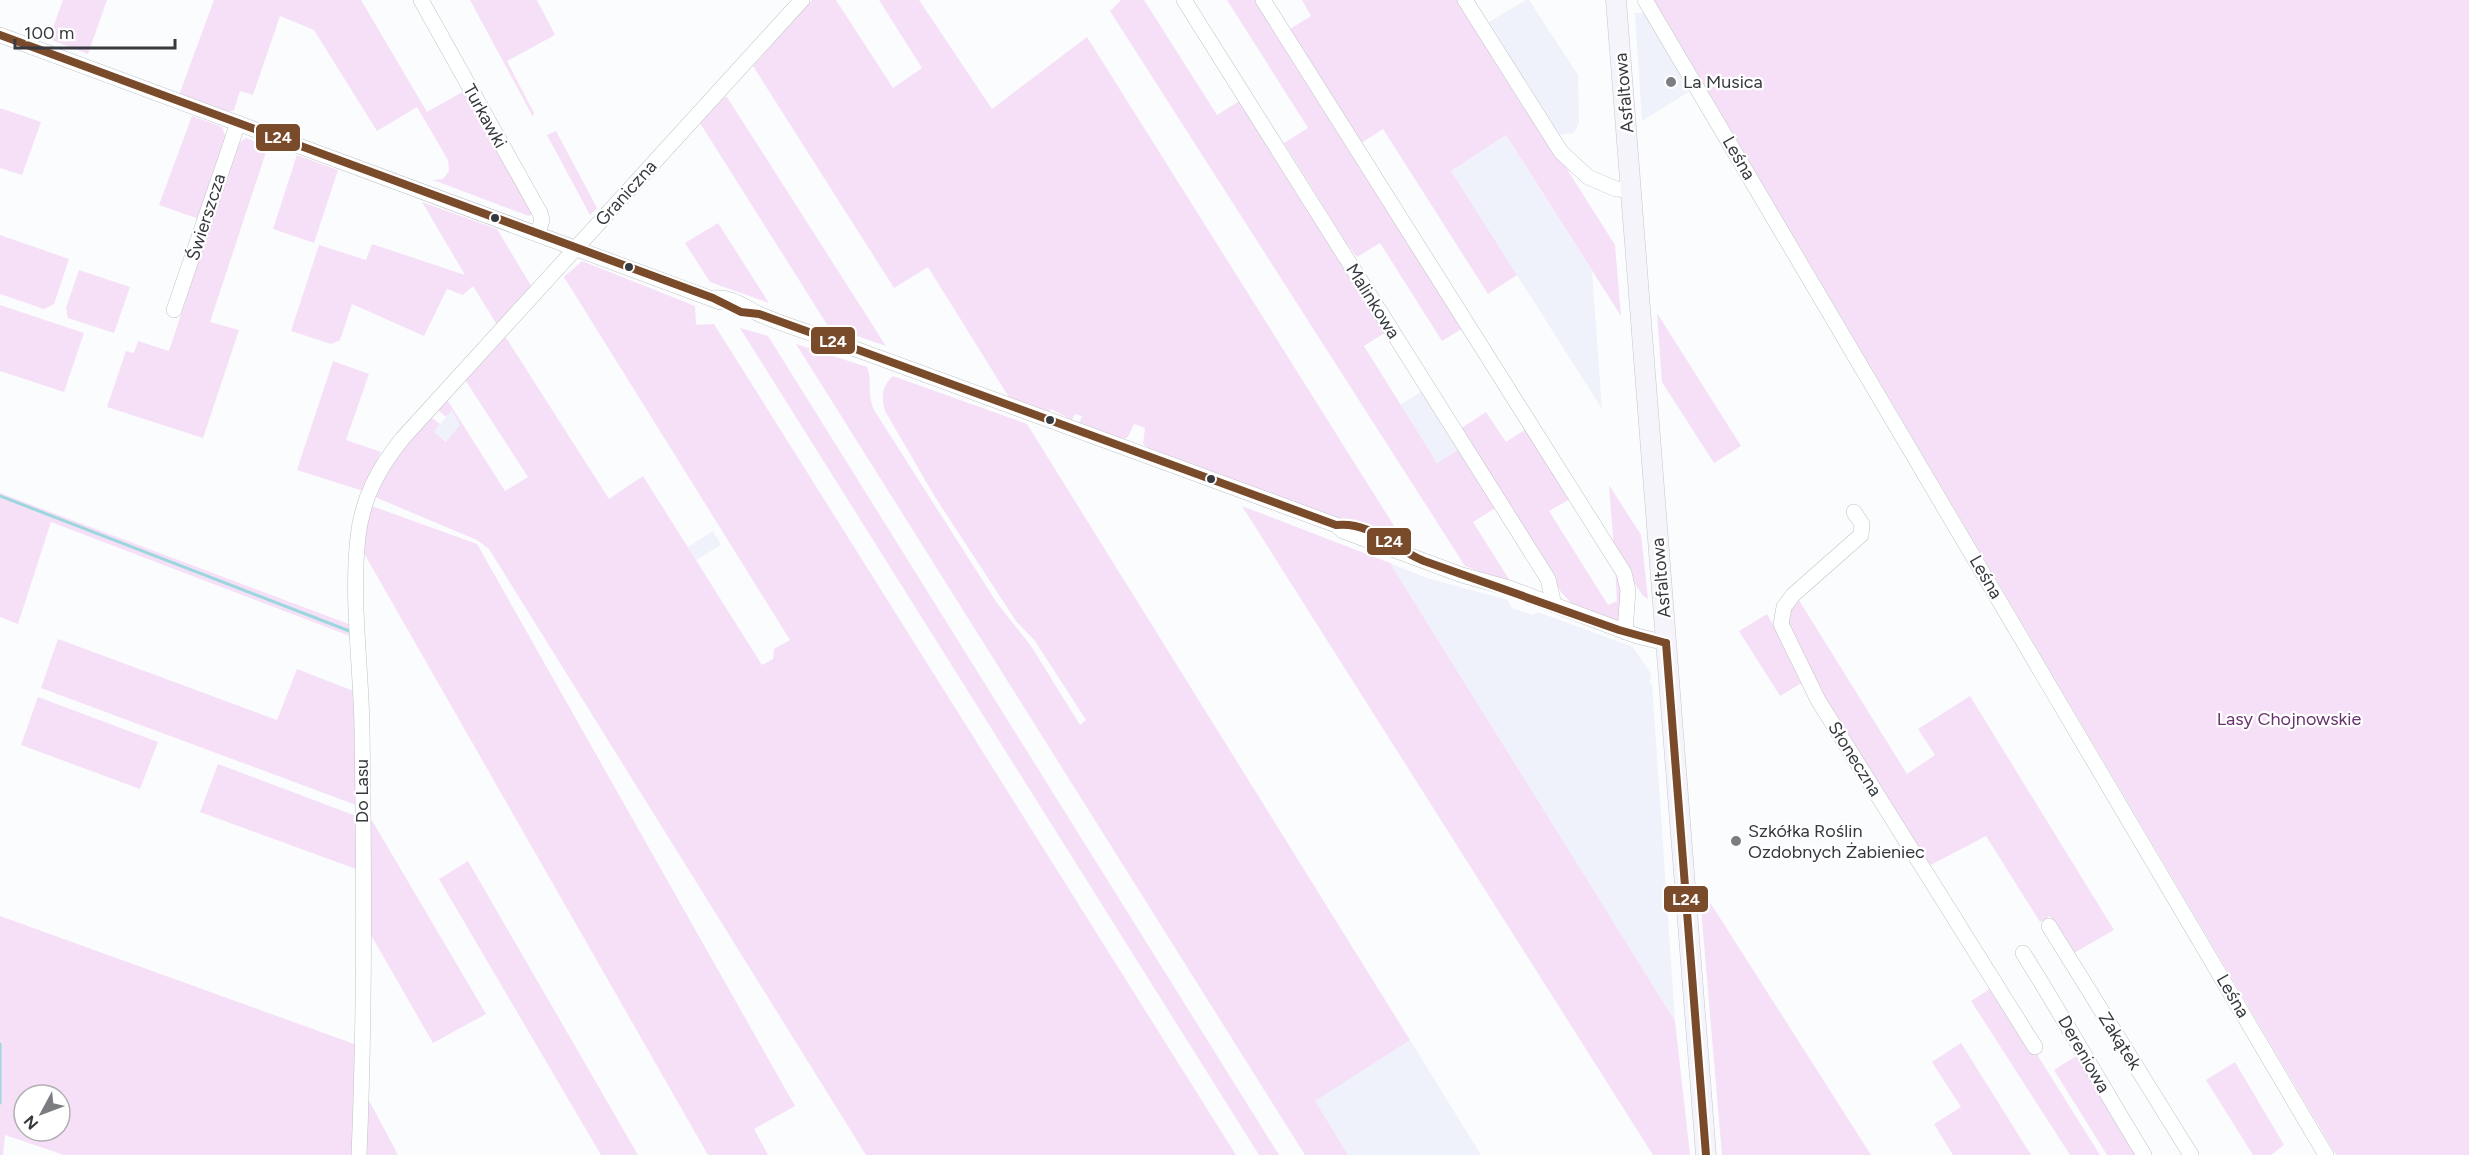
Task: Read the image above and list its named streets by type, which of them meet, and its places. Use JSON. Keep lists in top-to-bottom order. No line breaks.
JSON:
{"streets":{"main road":["Asfaltowa"],"street":["Turkawki","Leśna","Graniczna","Świerszcza","Malinkowa","Słoneczna","Do Lasu","Zakątek","Dereniowa"]},"crossings":[["Graniczna","Do Lasu"]],"parks":["Lasy Chojnowskie"],"places":["La Musica","Szkółka Roślin Ozdobnych Żabieniec"],"lines":["transit line L24"],"scale_bar":"100 m","north":"bottom left"}
